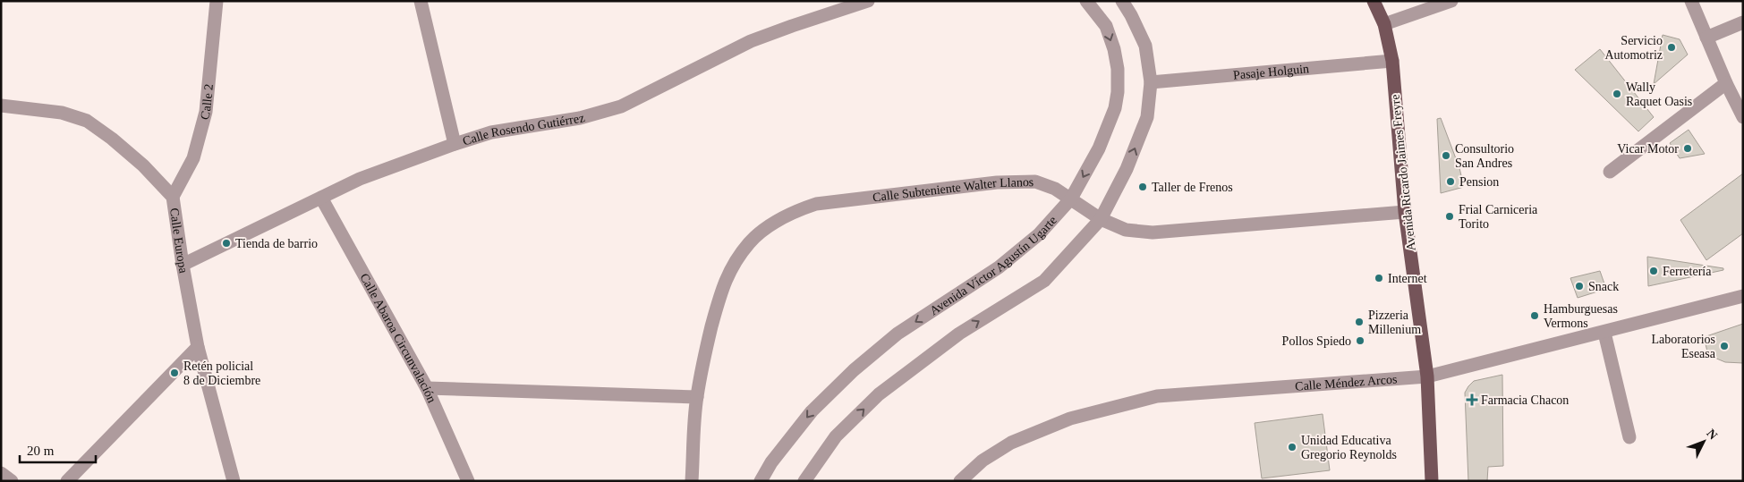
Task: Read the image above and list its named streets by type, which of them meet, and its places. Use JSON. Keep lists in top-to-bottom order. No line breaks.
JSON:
{"streets":{"main road":["Avenida Ricardo Jaimes Freyre"],"street":["Pasaje Holguin","Calle 2","Calle Rosendo Gutiérrez","Calle Subteniente Walter Llanos","Calle Europa","Avenida Víctor Agustín Ugarte","Calle Abaroa Circunvalación","Calle Méndez Arcos"]},"crossings":[["Pasaje Holguin","Avenida Ricardo Jaimes Freyre"],["Calle 2","Calle Europa"],["Calle Rosendo Gutiérrez","Calle Europa"],["Calle Rosendo Gutiérrez","Calle Abaroa Circunvalación"],["Avenida Ricardo Jaimes Freyre","Calle Subteniente Walter Llanos"],["Avenida Ricardo Jaimes Freyre","Calle Méndez Arcos"],["Calle Subteniente Walter Llanos","Avenida Víctor Agustín Ugarte"]],"places":{"other":["Servicio Automotriz","Wally Raquet Oasis","Vicar Motor","Consultorio San Andres","Pension","Taller de Frenos","Frial Carniceria Torito","Tienda de barrio","Ferretería","Internet","Snack","Hamburguesas Vermons","Pizzeria Millenium","Pollos Spiedo","Laboratorios Eseasa","Retén policial 8 de Diciembre","Unidad Educativa Gregorio Reynolds"],"health":["Farmacia Chacon"]},"scale_bar":"20 m","north":"top right"}
